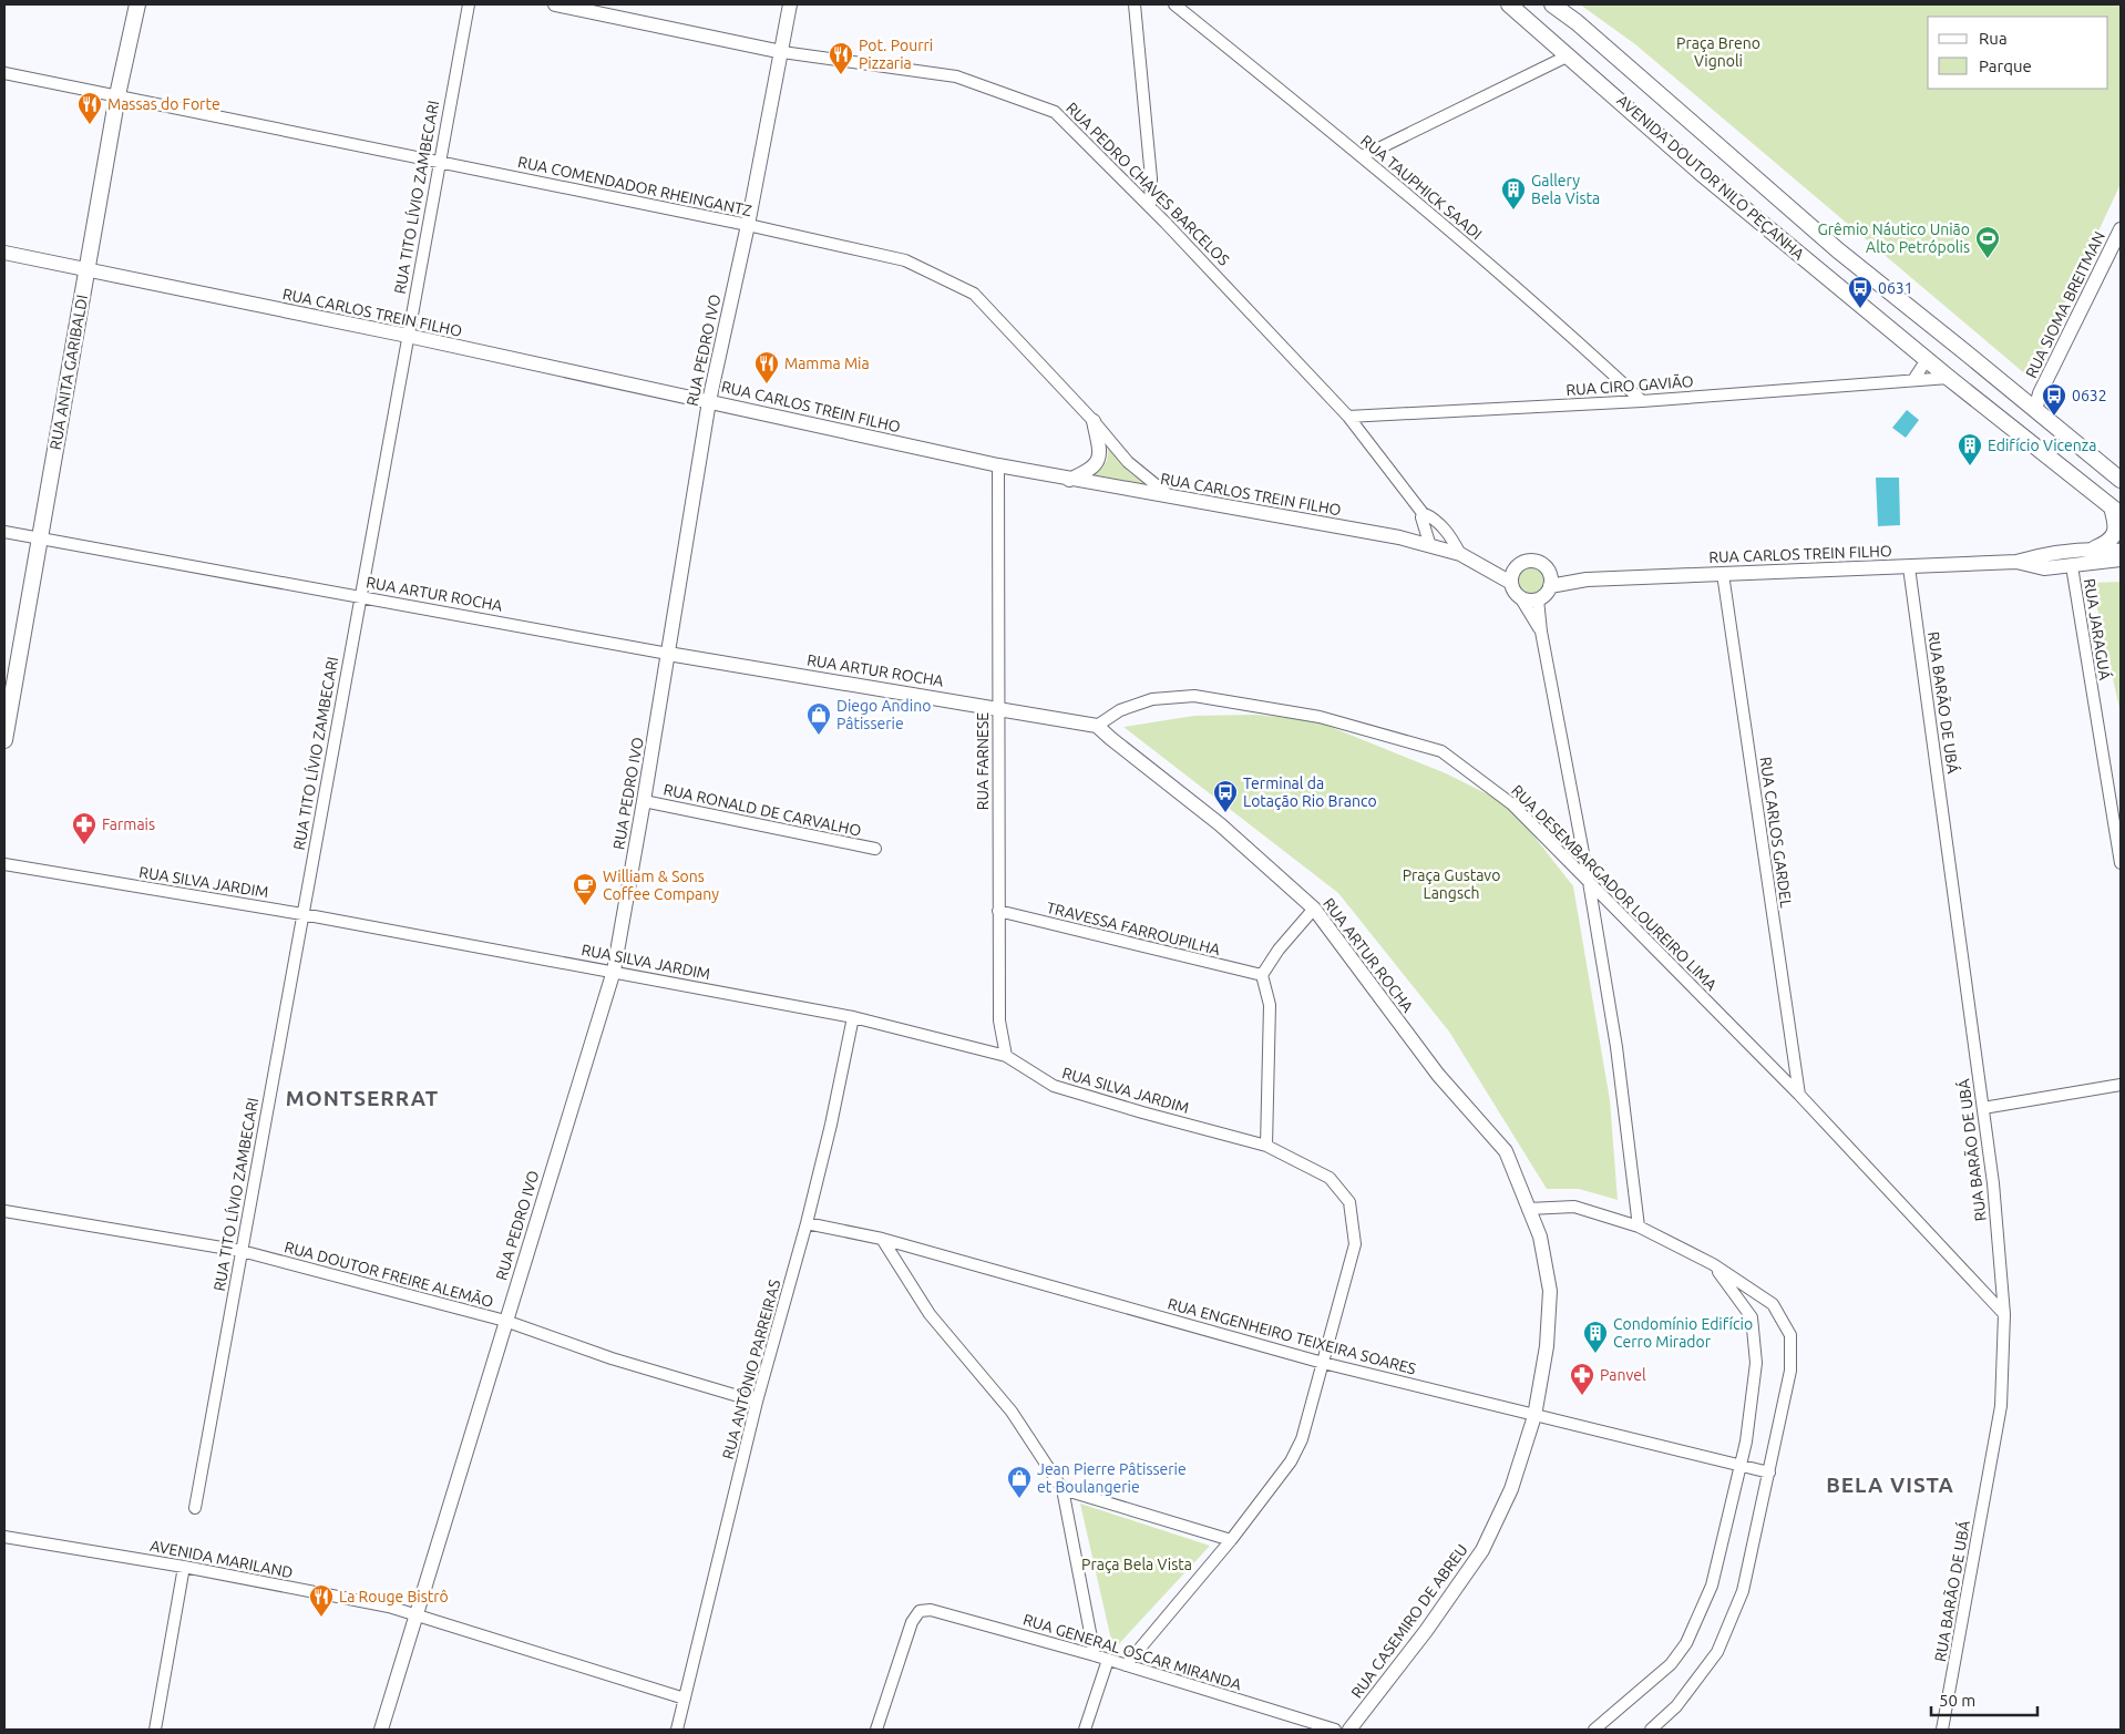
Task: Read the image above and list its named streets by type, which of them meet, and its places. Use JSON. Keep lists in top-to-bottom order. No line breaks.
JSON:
{"streets":{"main road":["AVENIDA DOUTOR NILO PEÇANHA","RUA ANITA GARIBALDI"],"street":["RUA PEDRO CHAVES BARCELOS","RUA COMENDADOR RHEINGANTZ","RUA TAUPHICK SAADI","RUA TITO LÍVIO ZAMBECARI","RUA SIOMA BREITMAN","RUA CARLOS TREIN FILHO","RUA PEDRO IVO","RUA CIRO GAVIÃO","RUA ARTUR ROCHA","RUA JARAGUÁ","RUA BARÃO DE UBÁ","RUA FARNESE","RUA RONALD DE CARVALHO","RUA CARLOS GARDEL","RUA SILVA JARDIM","RUA DESEMBARGADOR LOUREIRO LIMA","TRAVESSA FARROUPILHA","RUA DOUTOR FREIRE ALEMÃO","RUA ENGENHEIRO TEIXEIRA SOARES","RUA ANTÔNIO PARREIRAS","AVENIDA MARILAND","RUA CASEMIRO DE ABREU","RUA GENERAL OSCAR MIRANDA"]},"crossings":[["AVENIDA DOUTOR NILO PEÇANHA","RUA SIOMA BREITMAN"],["AVENIDA DOUTOR NILO PEÇANHA","RUA CIRO GAVIÃO"],["RUA PEDRO CHAVES BARCELOS","RUA CARLOS TREIN FILHO"],["RUA PEDRO CHAVES BARCELOS","RUA PEDRO IVO"],["RUA PEDRO CHAVES BARCELOS","RUA CIRO GAVIÃO"],["RUA COMENDADOR RHEINGANTZ","RUA TITO LÍVIO ZAMBECARI"],["RUA COMENDADOR RHEINGANTZ","RUA CARLOS TREIN FILHO"],["RUA COMENDADOR RHEINGANTZ","RUA PEDRO IVO"],["RUA COMENDADOR RHEINGANTZ","RUA ANITA GARIBALDI"],["RUA TAUPHICK SAADI","RUA CIRO GAVIÃO"],["RUA TITO LÍVIO ZAMBECARI","RUA CARLOS TREIN FILHO"],["RUA TITO LÍVIO ZAMBECARI","RUA ARTUR ROCHA"],["RUA TITO LÍVIO ZAMBECARI","RUA SILVA JARDIM"],["RUA TITO LÍVIO ZAMBECARI","RUA DOUTOR FREIRE ALEMÃO"],["RUA CARLOS TREIN FILHO","RUA PEDRO IVO"],["RUA CARLOS TREIN FILHO","RUA ANITA GARIBALDI"],["RUA CARLOS TREIN FILHO","RUA JARAGUÁ"],["RUA CARLOS TREIN FILHO","RUA BARÃO DE UBÁ"],["RUA CARLOS TREIN FILHO","RUA FARNESE"],["RUA CARLOS TREIN FILHO","RUA CARLOS GARDEL"],["RUA PEDRO IVO","RUA ARTUR ROCHA"],["RUA PEDRO IVO","RUA RONALD DE CARVALHO"],["RUA PEDRO IVO","RUA SILVA JARDIM"],["RUA PEDRO IVO","RUA DOUTOR FREIRE ALEMÃO"],["RUA PEDRO IVO","AVENIDA MARILAND"],["RUA ANITA GARIBALDI","RUA ARTUR ROCHA"],["RUA ARTUR ROCHA","RUA FARNESE"],["RUA ARTUR ROCHA","RUA DESEMBARGADOR LOUREIRO LIMA"],["RUA ARTUR ROCHA","RUA CASEMIRO DE ABREU"],["RUA BARÃO DE UBÁ","RUA DESEMBARGADOR LOUREIRO LIMA"],["RUA FARNESE","RUA SILVA JARDIM"],["RUA FARNESE","TRAVESSA FARROUPILHA"],["RUA CARLOS GARDEL","RUA DESEMBARGADOR LOUREIRO LIMA"],["RUA SILVA JARDIM","RUA ENGENHEIRO TEIXEIRA SOARES"],["RUA SILVA JARDIM","RUA ANTÔNIO PARREIRAS"],["RUA SILVA JARDIM","RUA GENERAL OSCAR MIRANDA"],["RUA DOUTOR FREIRE ALEMÃO","RUA ANTÔNIO PARREIRAS"],["RUA ENGENHEIRO TEIXEIRA SOARES","RUA ANTÔNIO PARREIRAS"],["RUA ENGENHEIRO TEIXEIRA SOARES","RUA CASEMIRO DE ABREU"],["RUA ANTÔNIO PARREIRAS","AVENIDA MARILAND"]],"districts":["MONTSERRAT","BELA VISTA"],"parks":["Praça Breno Vignoli","Praça Gustavo Langsch","Praça Bela Vista"],"places":{"restaurant":["Pot. Pourri Pizzaria","Massas do Forte","Mamma Mia","La Rouge Bistrô"],"building":["Gallery Bela Vista","Edifício Vicenza","Condomínio Edifício Cerro Mirador"],"sports":["Grêmio Náutico União Alto Petrópolis"],"bus stop":["0631","0632","Terminal da Lotação Rio Branco"],"shop":["Diego Andino Pâtisserie","Jean Pierre Pâtisserie et Boulangerie"],"pharmacy":["Farmais","Panvel"],"cafe":["William & Sons Coffee Company"]},"legend":["Rua","Parque"],"scale_bar":"50 m"}
